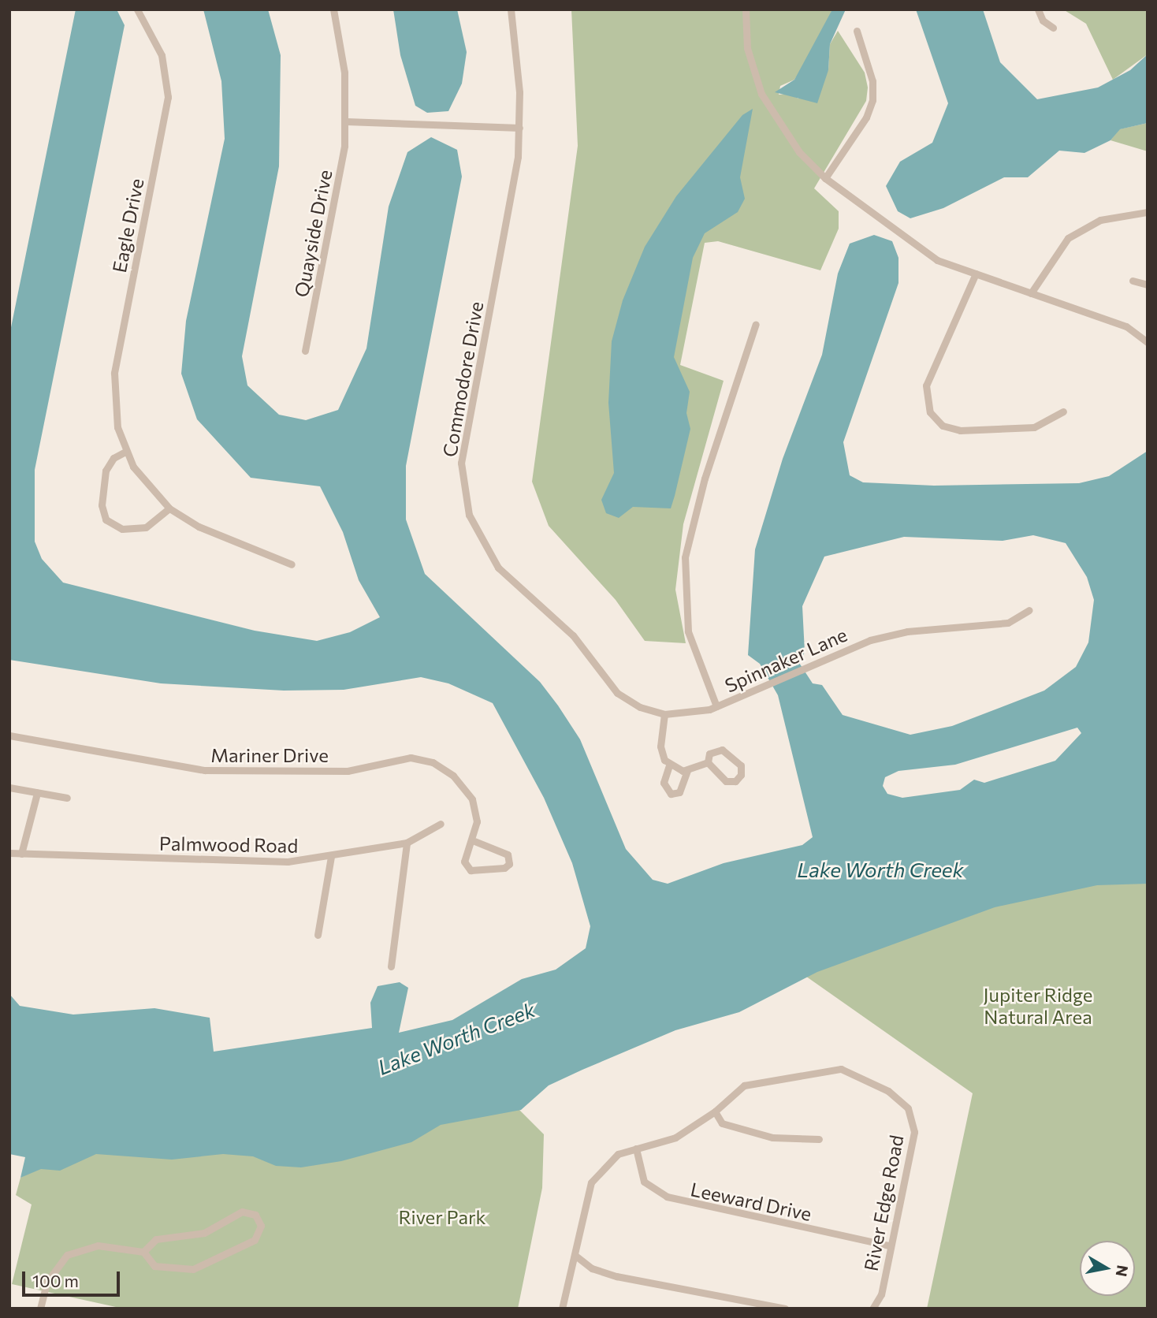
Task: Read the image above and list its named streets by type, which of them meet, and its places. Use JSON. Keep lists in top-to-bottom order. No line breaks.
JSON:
{"streets":{"street":["Eagle Drive","Quayside Drive","Commodore Drive","Spinnaker Lane","Mariner Drive","Palmwood Road","Leeward Drive","River Edge Road"]},"crossings":[["Commodore Drive","Spinnaker Lane"],["Leeward Drive","River Edge Road"]],"water":["Lake Worth Creek"],"parks":["Jupiter Ridge Natural Area","River Park"],"scale_bar":"100 m","north":"right"}
